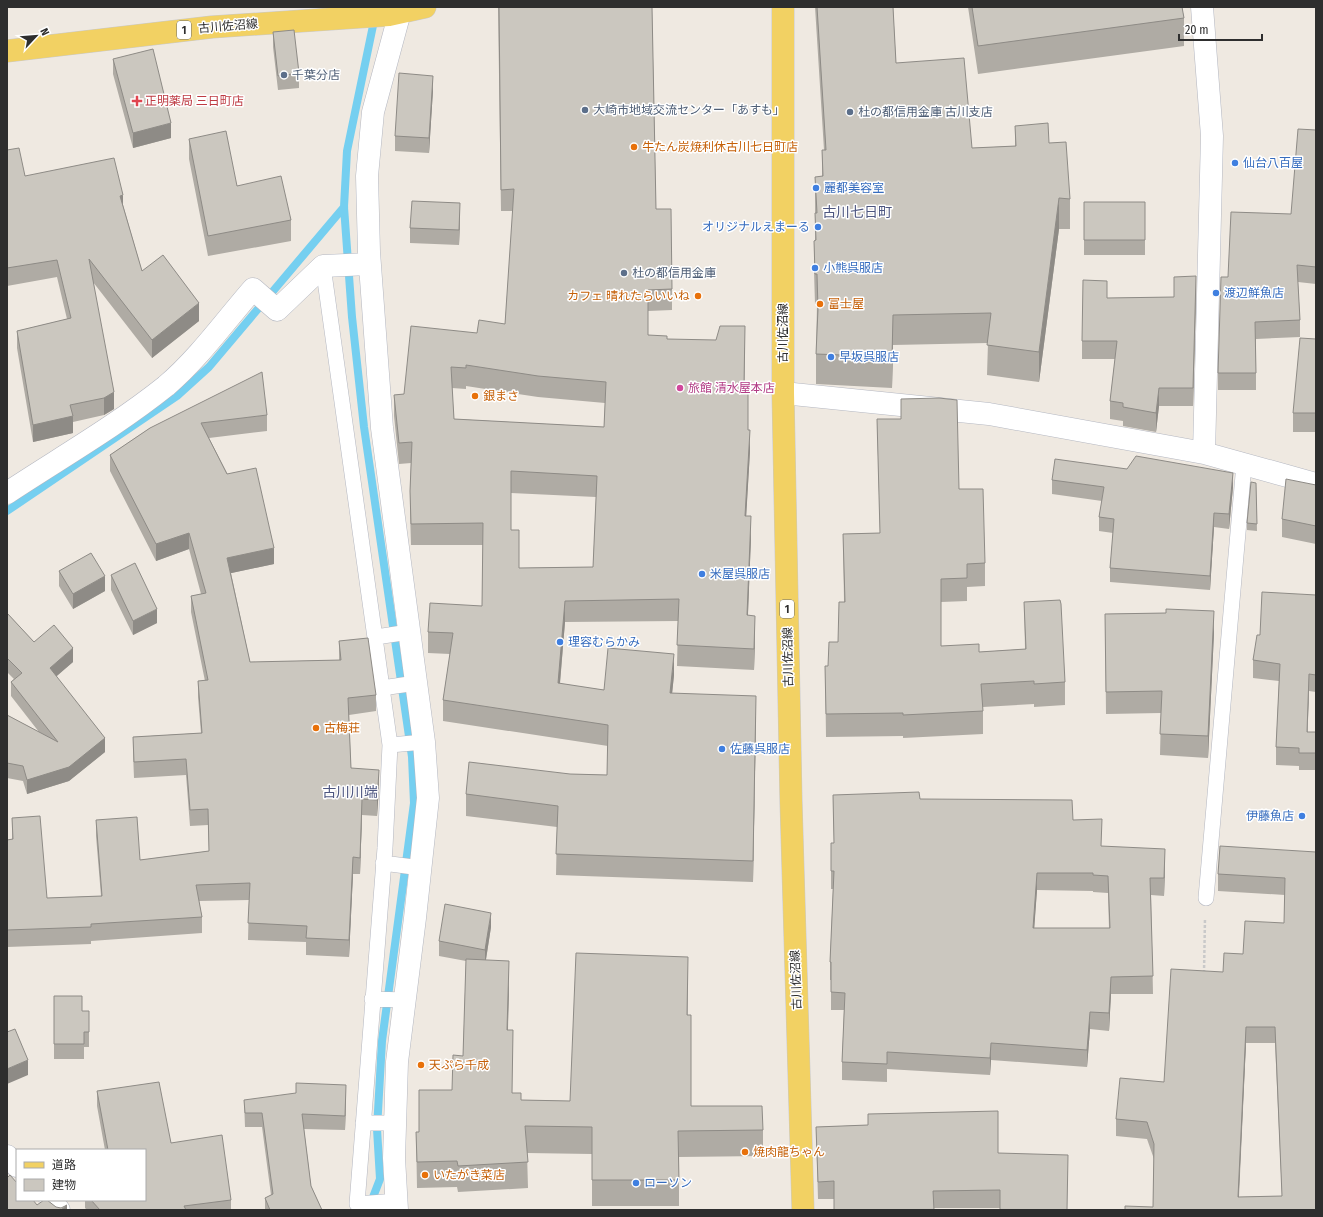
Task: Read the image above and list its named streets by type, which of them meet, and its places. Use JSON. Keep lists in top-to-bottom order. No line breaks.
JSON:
{"streets":{"main road":["古川佐沼線","1"]},"districts":["古川七日町","古川川端"],"places":{"other":["千葉分店","大崎市地域交流センター「あすも」","杜の都信用金庫 古川支店","牛たん炭焼利休古川七日町店","仙台八百屋","麗都美容室","オリジナルえまーる","小熊呉服店","杜の都信用金庫","渡辺鮮魚店","カフェ 晴れたらいいね","富士屋","早坂呉服店","旅館 清水屋本店","銀まさ","米屋呉服店","理容むらかみ","古梅荘","佐藤呉服店","伊藤魚店","天ぷら千成","焼肉龍ちゃん","いたがき菜店","ローソン"],"health":["正明薬局 三日町店"]},"legend":["道路","建物"],"scale_bar":"20 m","north":"top right"}
